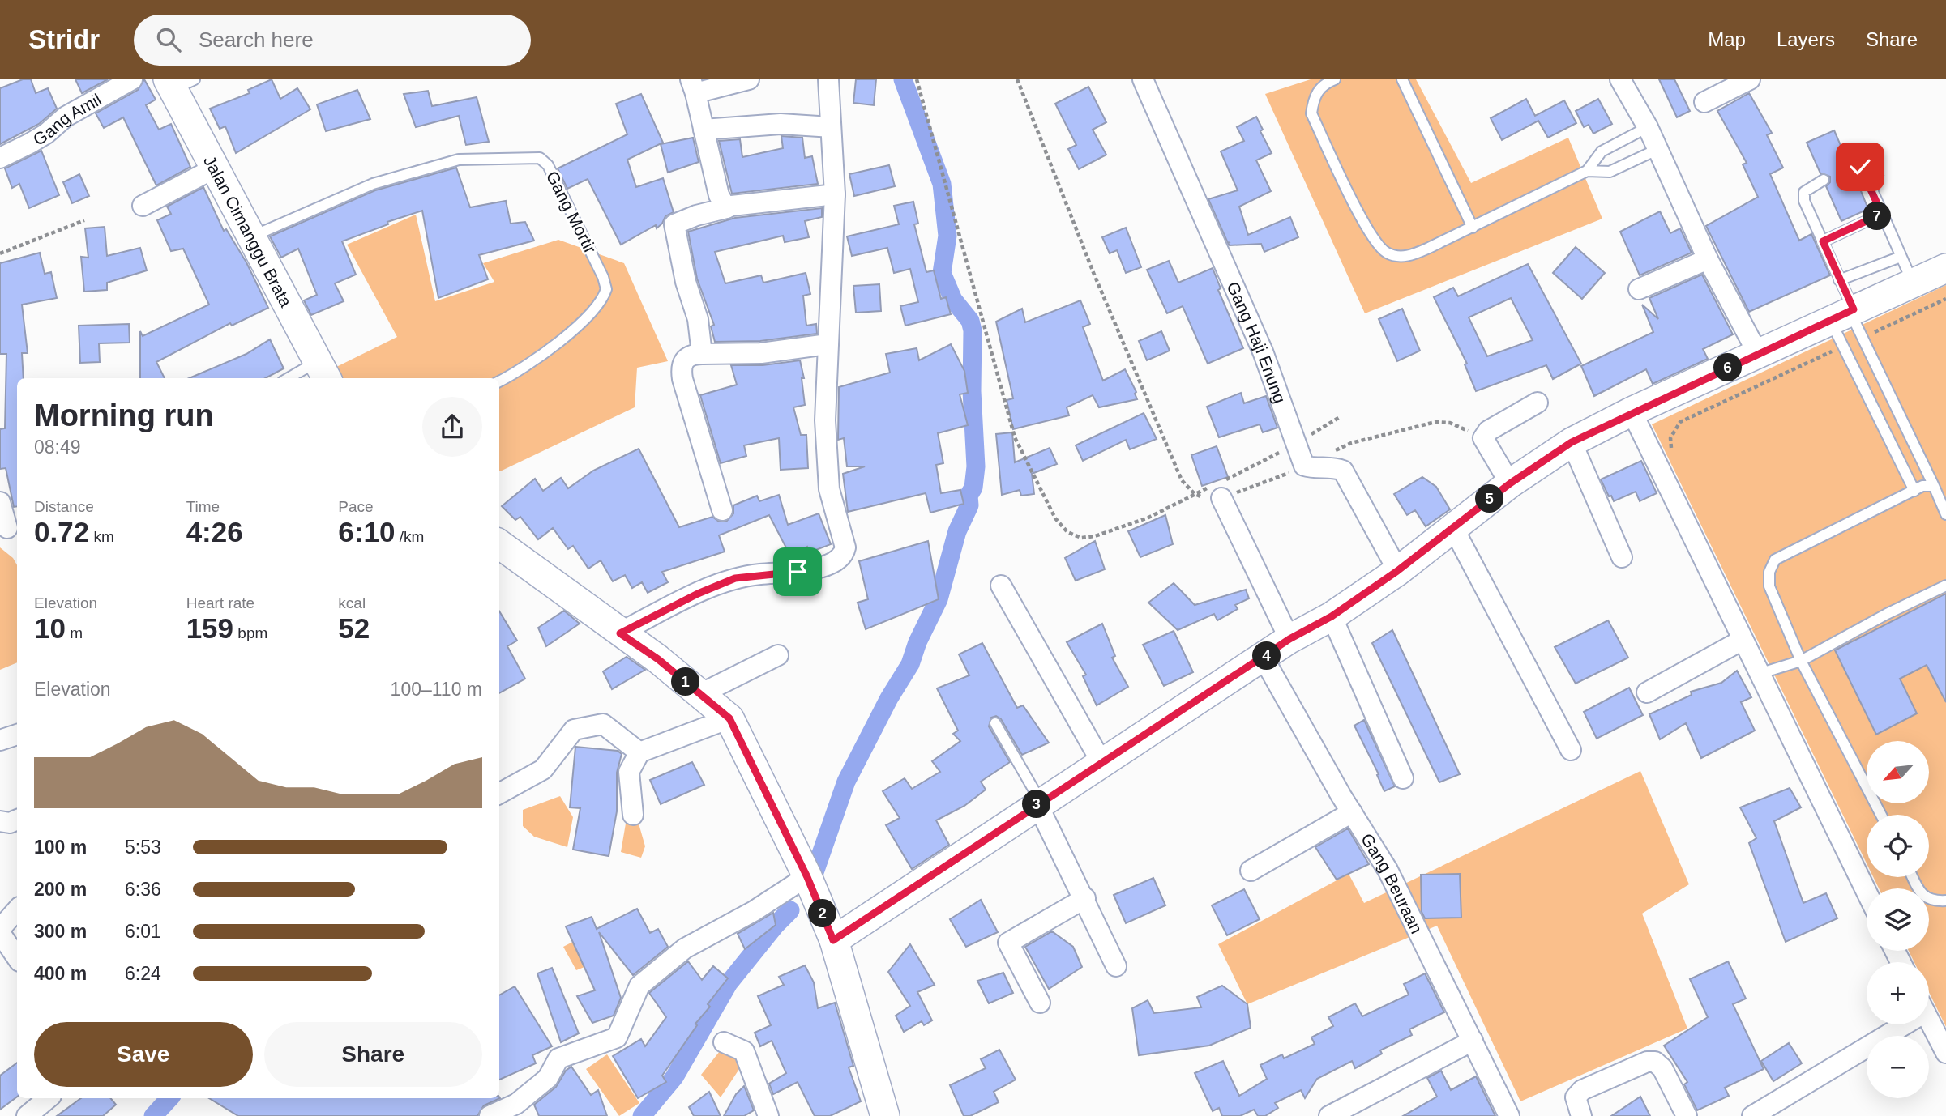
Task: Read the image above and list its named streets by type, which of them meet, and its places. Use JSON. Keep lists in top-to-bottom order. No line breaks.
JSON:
{"streets":{"main road":["Jalan Cimanggu Brata"],"street":["Gang Amil","Gang Haji Enung","Gang Beuraan"],"lane":["Gang Mortir"]},"crossings":[["Gang Mortir","Jalan Cimanggu Brata"]],"north":"bottom left","page":{"header":"Stridr","search":"Search here","nav":["Map","Layers","Share"],"pins":["7","6","5","4","1","3","2"],"heading":["Morning run","08:49"],"stats":[["Distance","0.72 km"],["Time","4:26"],["Pace","6:10 /km"],["Elevation","10 m"],["Heart rate","159 bpm"],["kcal","52"]],"chart":["Elevation","100–110 m"],"map_buttons":["+","−"],"list":[{"name":"100 m","note":"5:53"},{"name":"200 m","note":"6:36"},{"name":"300 m","note":"6:01"},{"name":"400 m","note":"6:24"}],"buttons":["Save","Share"]}}
